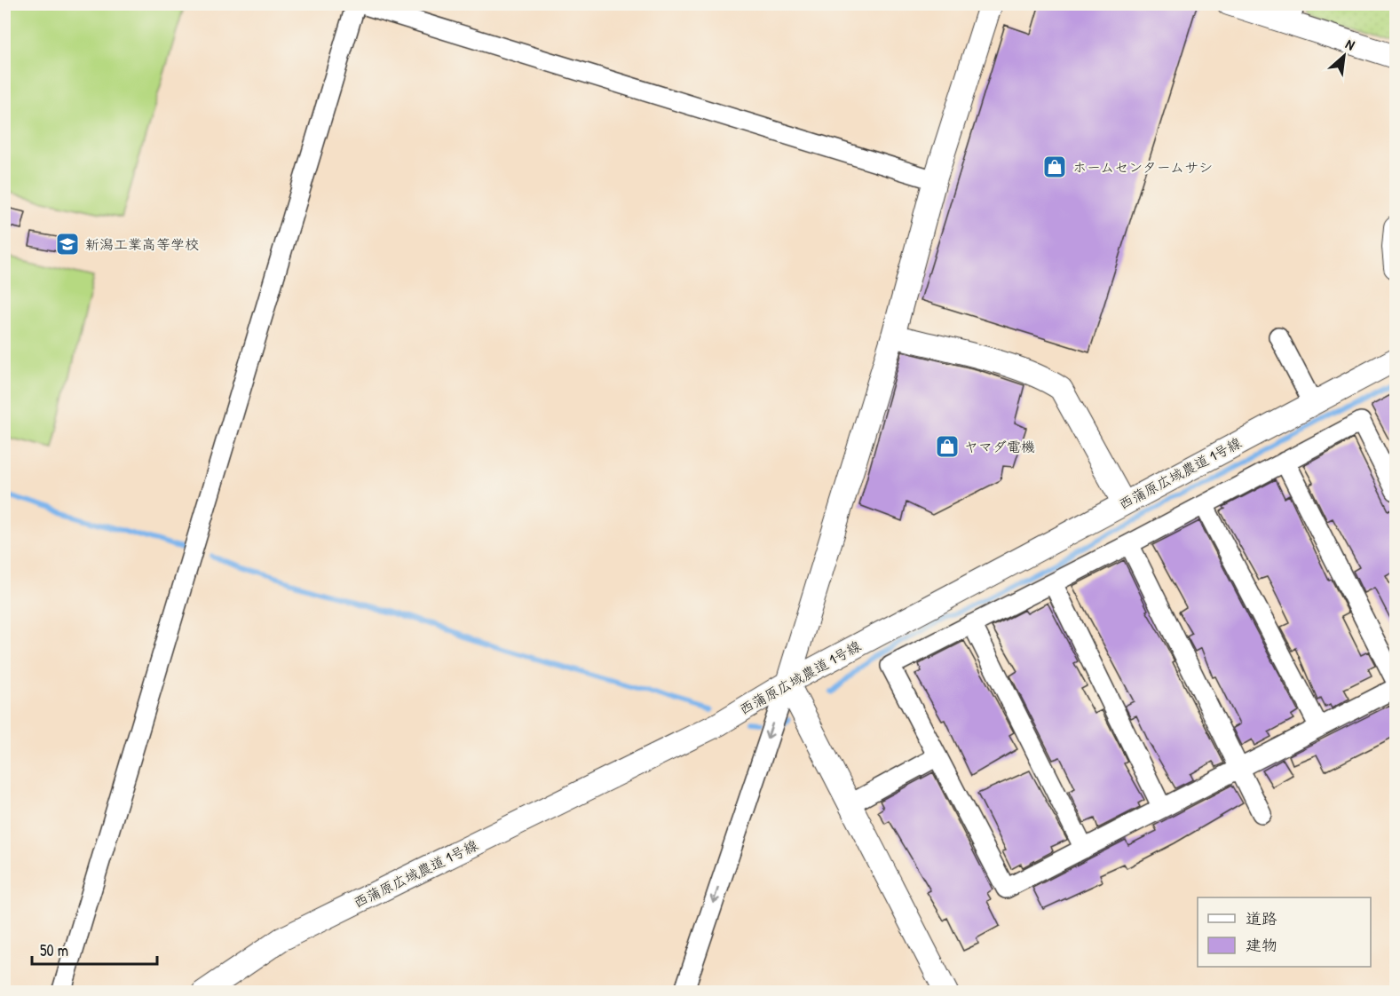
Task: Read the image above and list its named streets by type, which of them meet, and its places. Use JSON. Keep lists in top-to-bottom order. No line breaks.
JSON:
{"streets":{"street":["西蒲原広域農道 1号線"]},"places":{"shop":["ホームセンタームサシ","ヤマダ電機"],"school or university":["新潟工業高等学校"]},"legend":["道路","建物"],"scale_bar":"50 m","north":"top right"}
